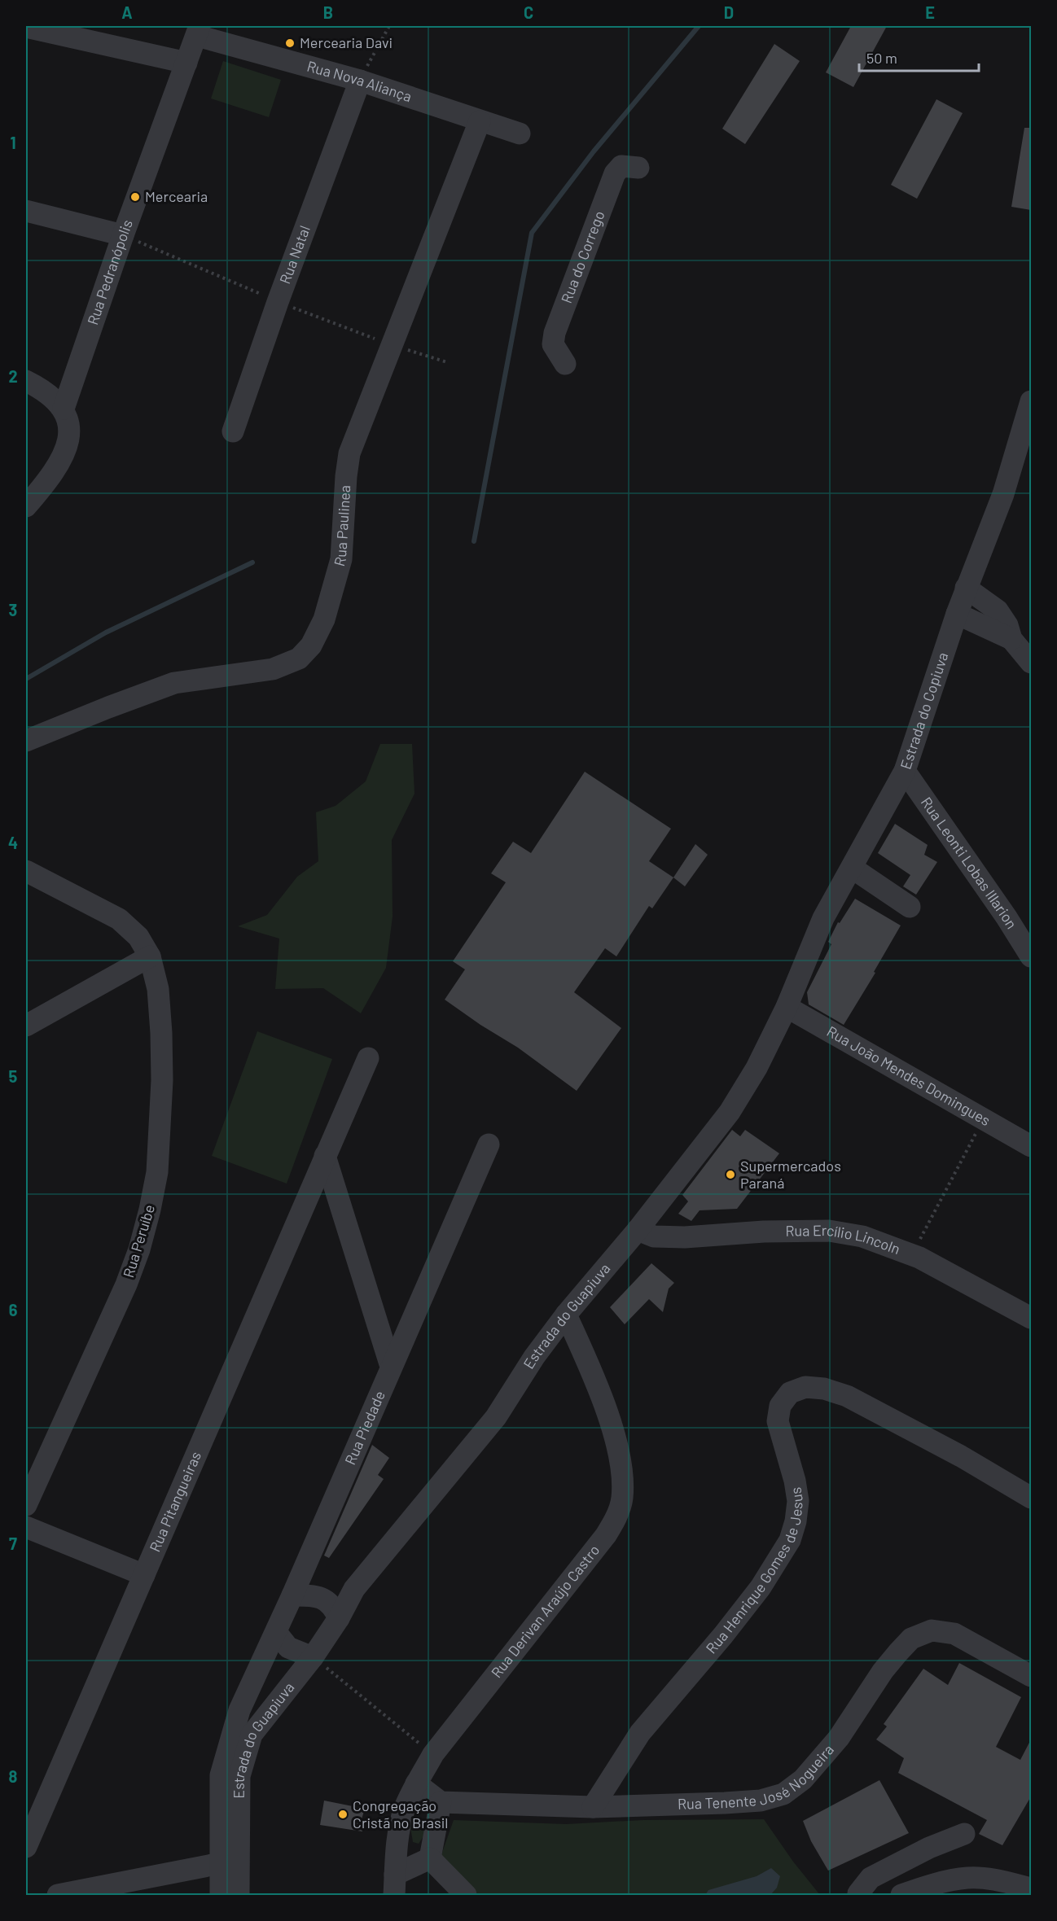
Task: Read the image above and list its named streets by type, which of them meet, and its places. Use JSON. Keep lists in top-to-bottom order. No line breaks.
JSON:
{"streets":{"street":["Rua Nova Aliança","Rua Natal","Rua do Corrego","Rua Pedranópolis","Rua Paulinea","Estrada do Copiuva","Rua Leonti Lobas Illarion","Rua João Mendes Domingues","Rua Peruíbe","Rua Ercílio Lincoln","Estrada do Guapiuva","Rua Piedade","Rua Pitangueiras","Rua Henrique Gomes de Jesus","Rua Derivan Araújo Castro","Rua Tenente José Nogueira"]},"crossings":[["Rua Nova Aliança","Rua Natal"],["Rua Nova Aliança","Rua Pedranópolis"],["Rua Nova Aliança","Rua Paulinea"],["Estrada do Copiuva","Rua Leonti Lobas Illarion"],["Estrada do Copiuva","Rua João Mendes Domingues"],["Estrada do Copiuva","Estrada do Guapiuva"],["Rua João Mendes Domingues","Estrada do Guapiuva"],["Rua Ercílio Lincoln","Estrada do Guapiuva"],["Estrada do Guapiuva","Rua Piedade"],["Estrada do Guapiuva","Rua Derivan Araújo Castro"],["Rua Henrique Gomes de Jesus","Rua Tenente José Nogueira"]],"places":["Mercearia Davi","Mercearia","Supermercados Paraná","Congregação Cristã no Brasil"],"scale_bar":"50 m","grid":{"columns":["A","B","C","D","E"],"rows":["1","2","3","4","5","6","7","8"]}}
